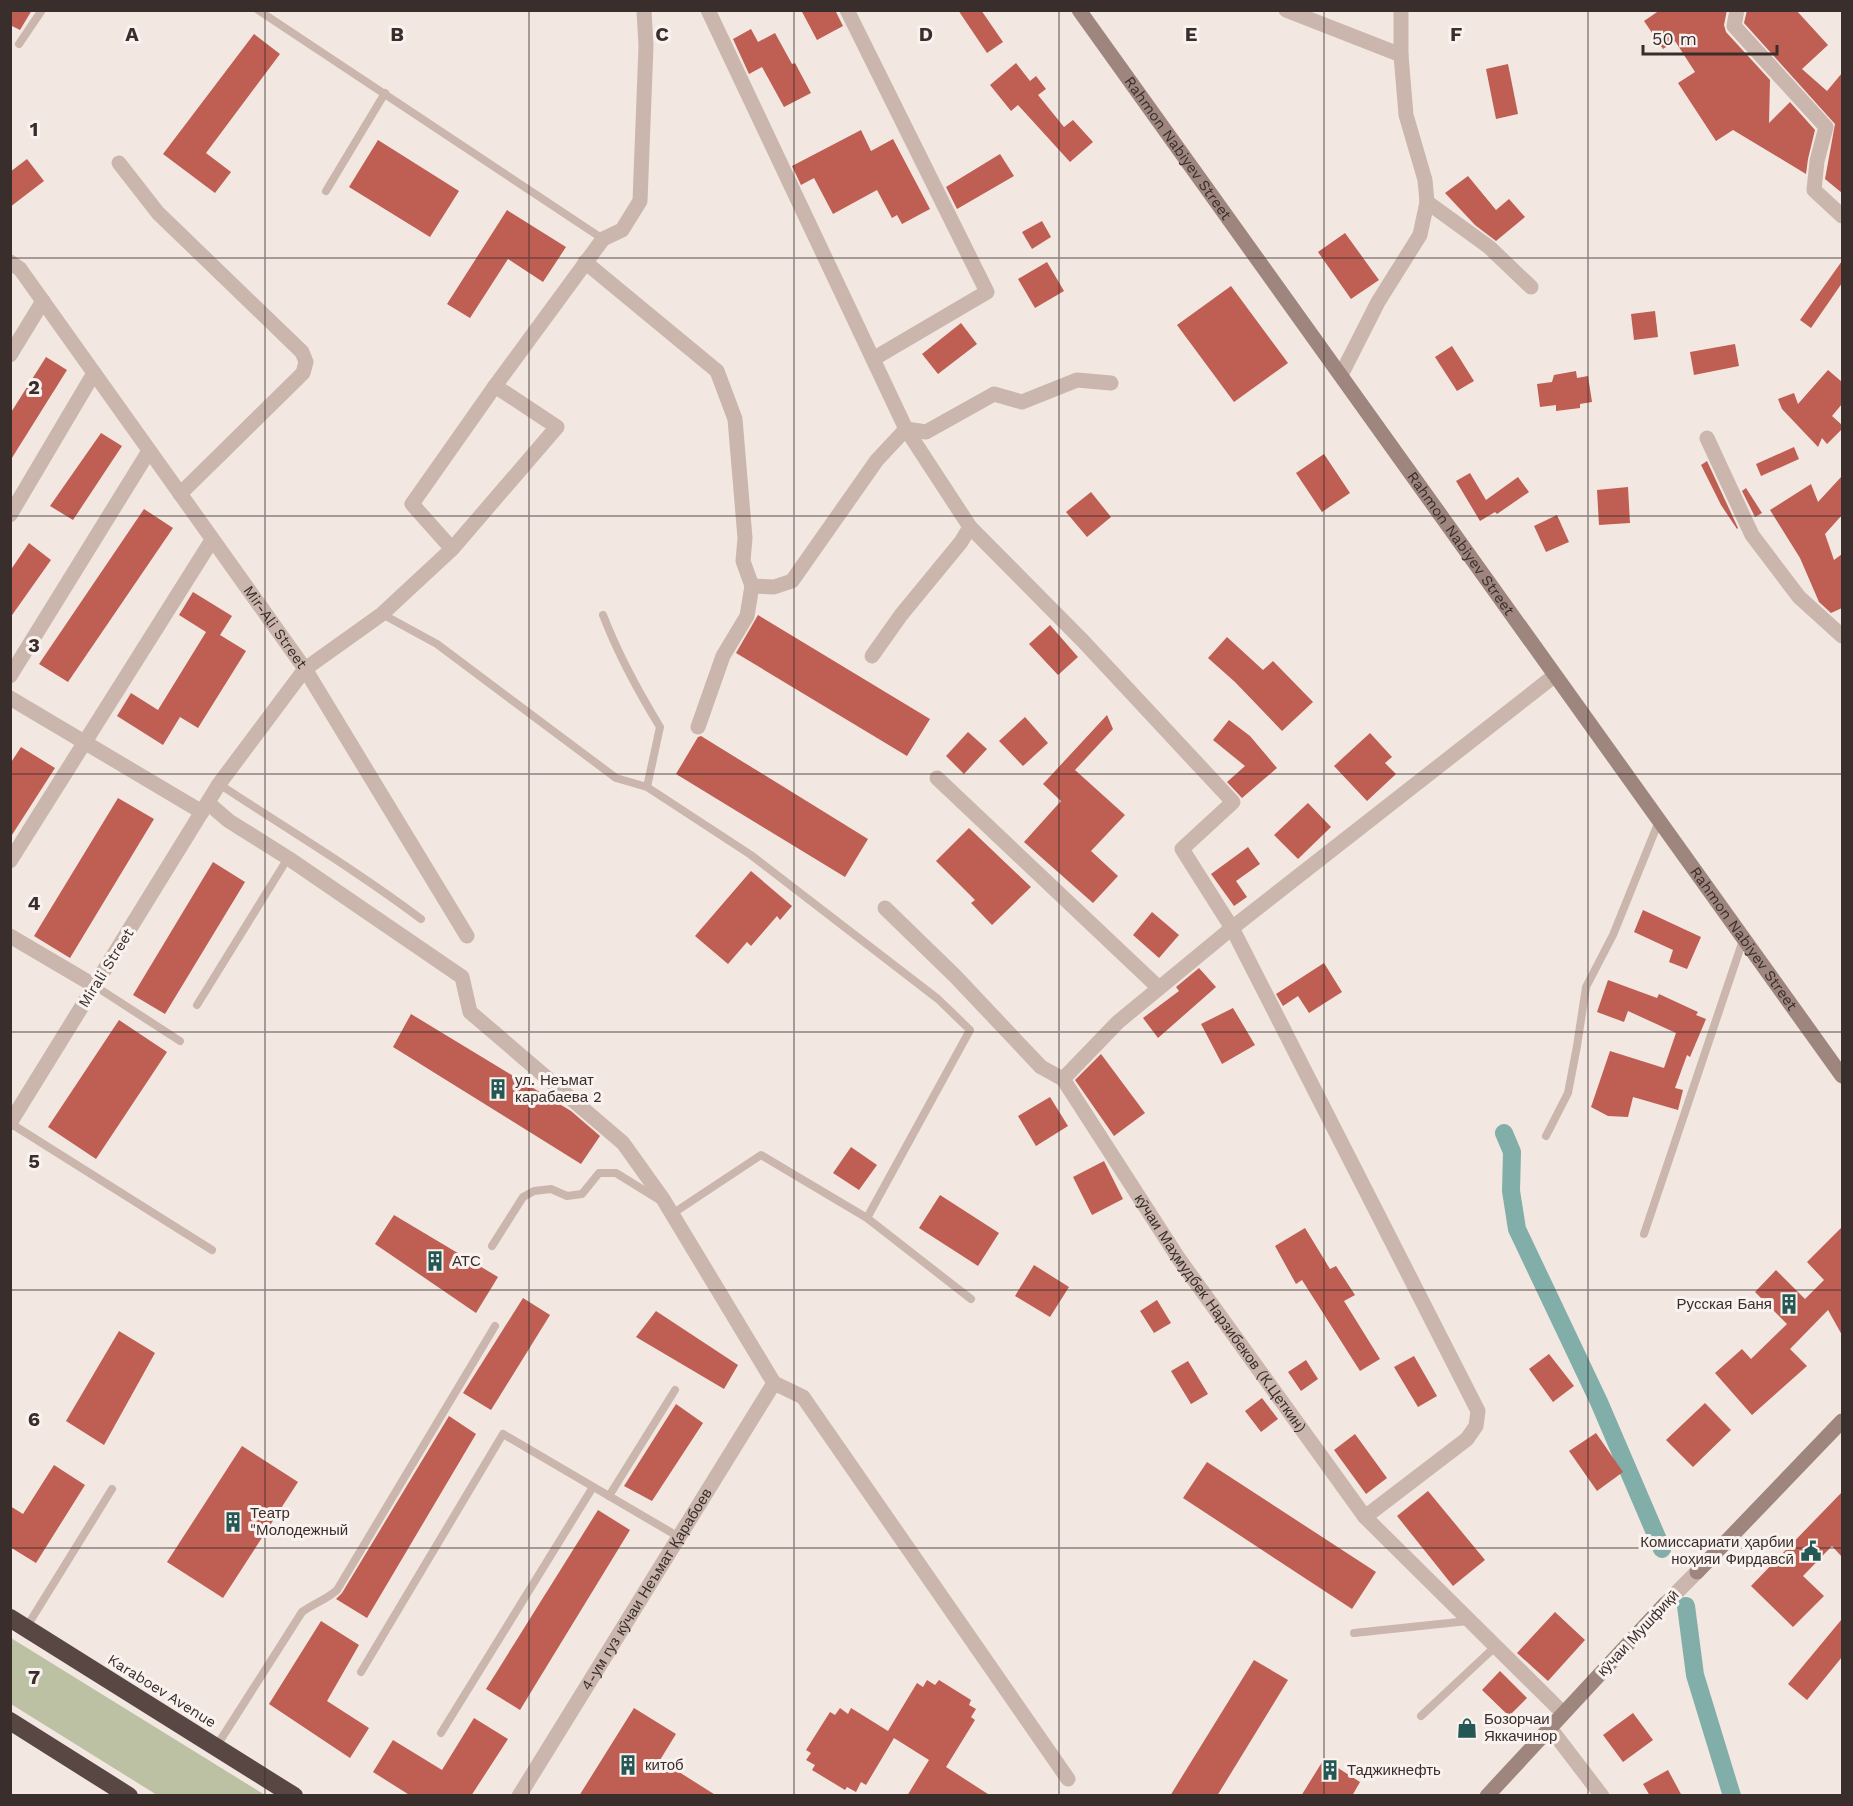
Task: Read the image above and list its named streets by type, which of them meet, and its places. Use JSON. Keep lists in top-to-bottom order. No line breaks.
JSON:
{"streets":{"highway":["Karaboev Avenue"],"street":["Rahmon Nabiyev Street","Mir-Ali Street","Mirali Street","кӯчаи Маҳмудбек Нарзибеков (К.Цеткин)","4-ум гуз кӯчаи Неъмат Қарабоев","кӯчаи Мушфиқӣ"]},"crossings":[["Mir-Ali Street","Mirali Street"],["кӯчаи Маҳмудбек Нарзибеков (К.Цеткин)","кӯчаи Мушфиқӣ"]],"places":{"building":["ул. Неъмат карабаева 2","АТС","Русская Баня","Театр \"Молодежный","китоб","Таджикнефть"],"public building":["Комиссариати ҳарбии ноҳияи Фирдавсӣ"],"shop":["Бозорчаи Яккачинор"]},"scale_bar":"50 m","grid":{"columns":["A","B","C","D","E","F"],"rows":["1","2","3","4","5","6","7"]}}
